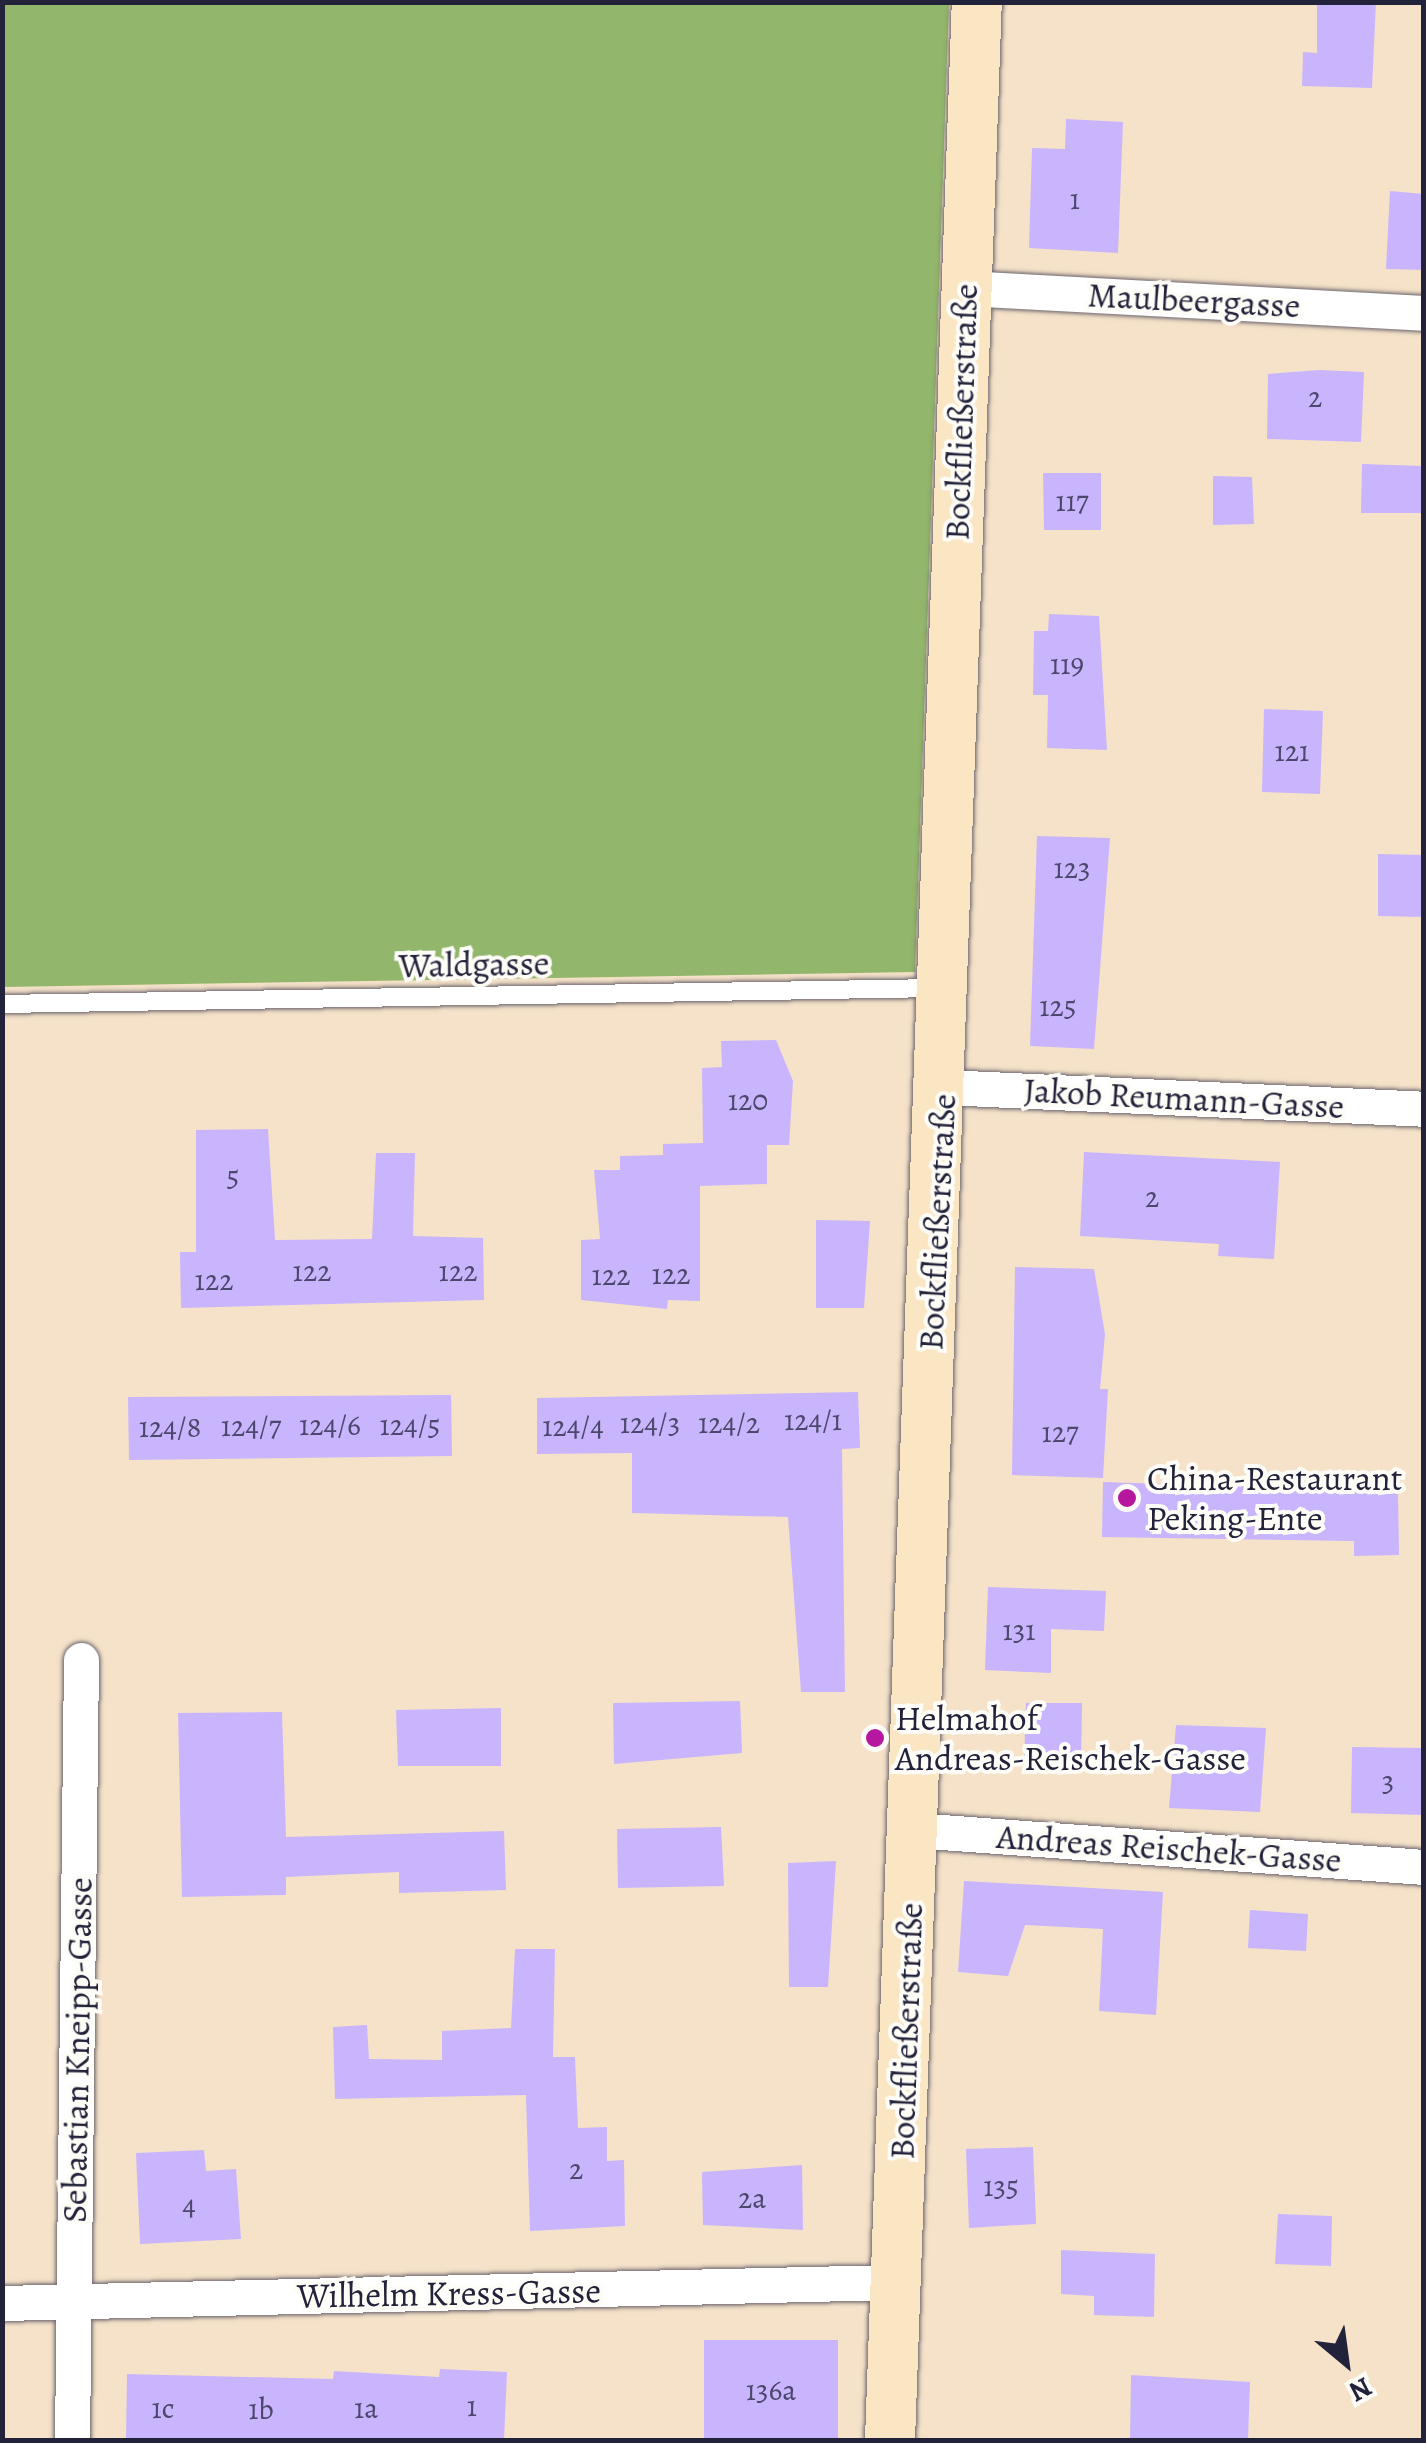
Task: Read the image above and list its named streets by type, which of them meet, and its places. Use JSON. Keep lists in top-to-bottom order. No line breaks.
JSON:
{"streets":{"main road":["Bockfließerstraße"],"street":["Maulbeergasse","Jakob Reumann-Gasse","Andreas Reischek-Gasse","Sebastian Kneipp-Gasse","Wilhelm Kress-Gasse"],"lane":["Waldgasse"]},"crossings":[["Maulbeergasse","Bockfließerstraße"],["Bockfließerstraße","Waldgasse"],["Bockfließerstraße","Jakob Reumann-Gasse"],["Bockfließerstraße","Andreas Reischek-Gasse"],["Bockfließerstraße","Wilhelm Kress-Gasse"],["Sebastian Kneipp-Gasse","Wilhelm Kress-Gasse"]],"places":["China-Restaurant Peking-Ente","Helmahof Andreas-Reischek-Gasse"],"house_numbers":["1","2","117","119","121","123","125","120","5","2","122","122","122","122","122","124/1","124/3","124/2","124/6","124/5","124/7","124/4","124/8","127","131","3","2","135","2a","4","136a","1","1c","1a","1b"],"north":"bottom right"}
